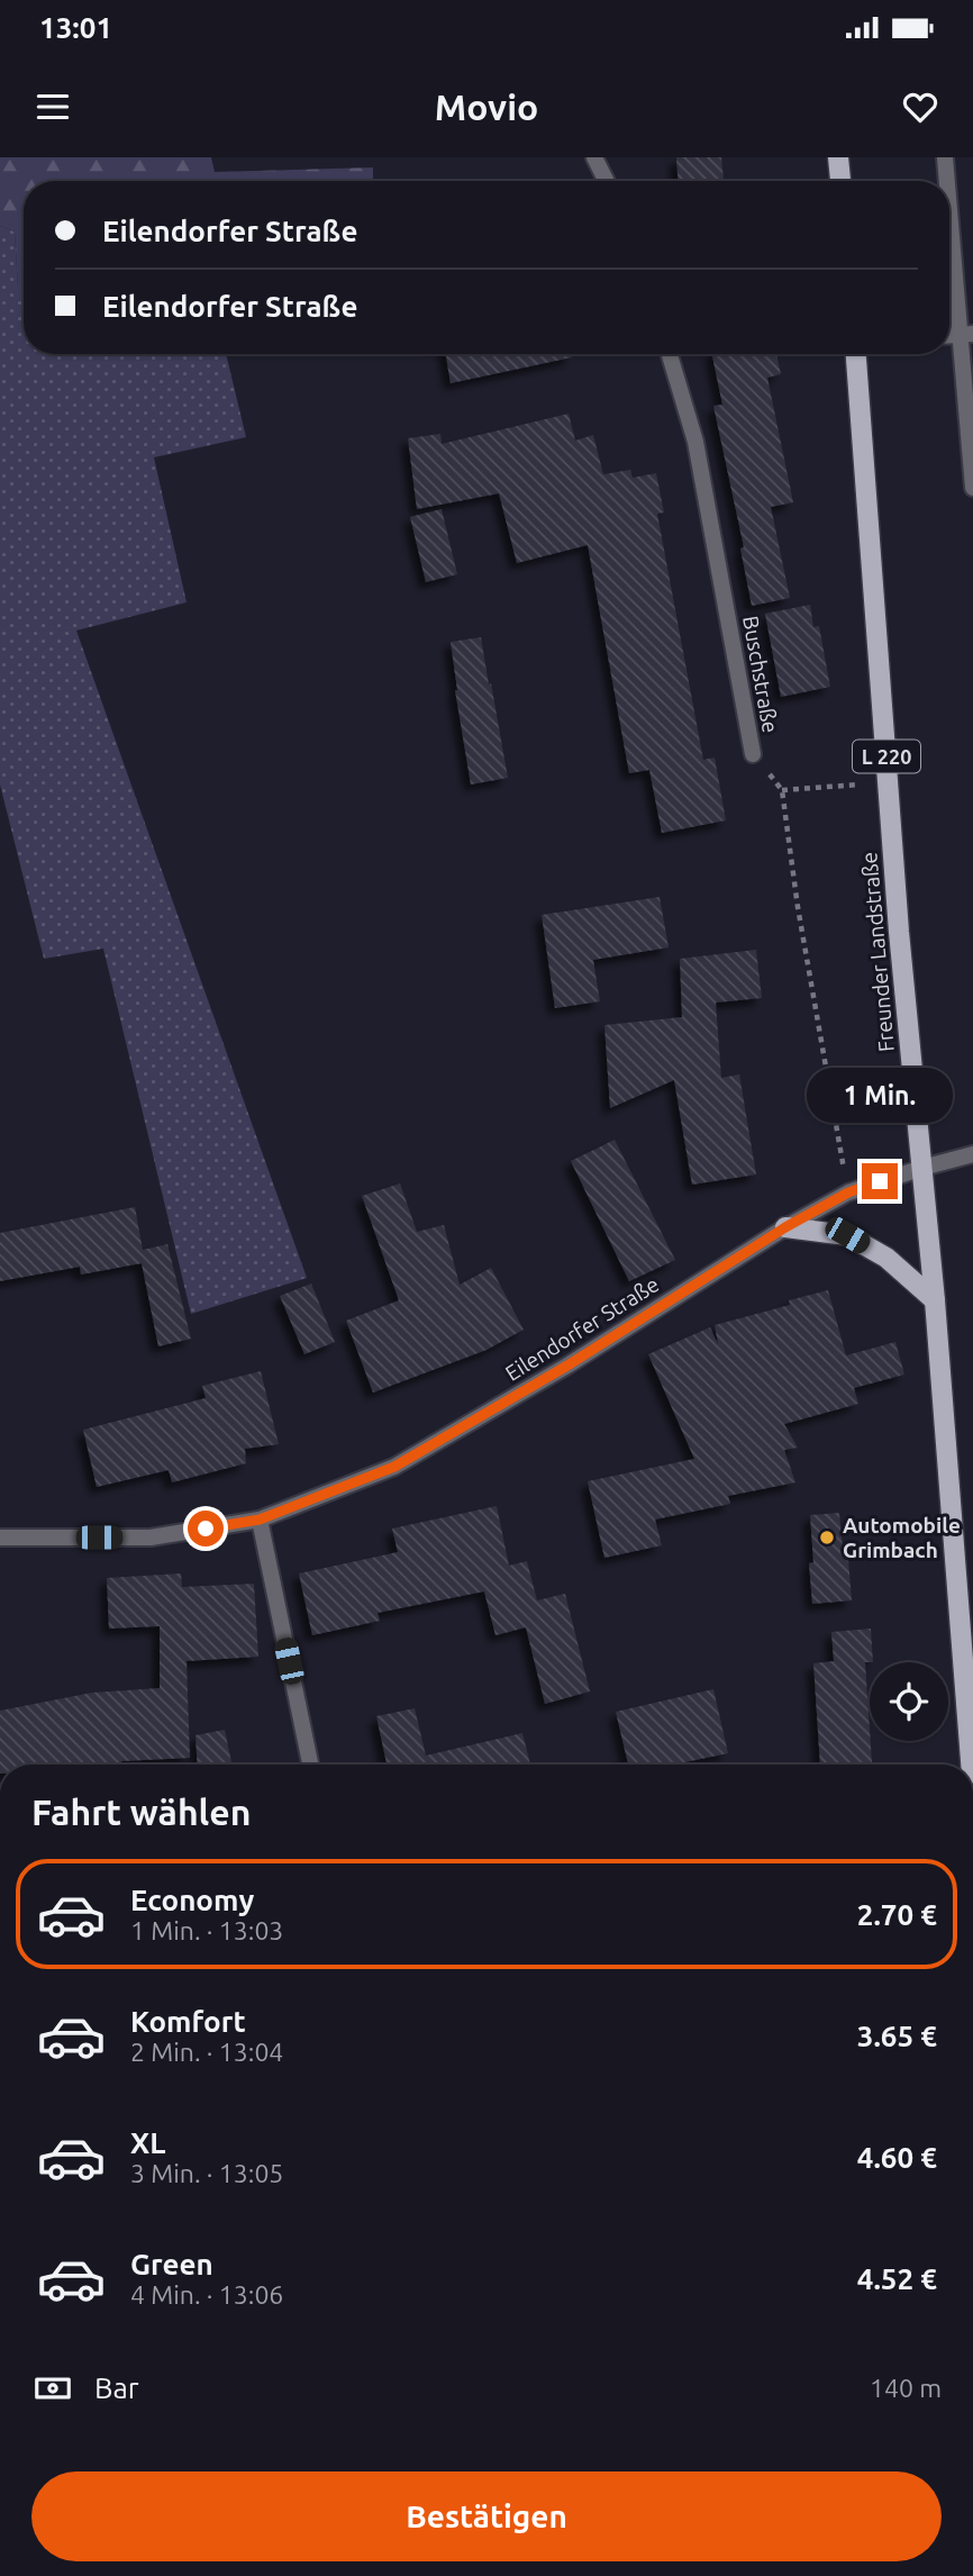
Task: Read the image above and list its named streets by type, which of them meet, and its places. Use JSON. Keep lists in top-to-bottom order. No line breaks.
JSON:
{"streets":{"main road":["L 220","Freunder Landstraße"],"street":["Buschstraße","Eilendorfer Straße"]},"crossings":[["Freunder Landstraße","Eilendorfer Straße"]],"places":["Automobile Grimbach"],"page":{"status":"13:01","header":"Movio","banner":["Eilendorfer Straße","Eilendorfer Straße"],"bubble":"1 Min.","heading":"Fahrt wählen","list":[{"name":"Economy","note":"1 Min. · 13:03","value":"2.70 €"},{"name":"Komfort","note":"2 Min. · 13:04","value":"3.65 €"},{"name":"XL","note":"3 Min. · 13:05","value":"4.60 €"},{"name":"Green","note":"4 Min. · 13:06","value":"4.52 €"}],"pay":["Bar","140 m"],"buttons":"Bestätigen"}}
